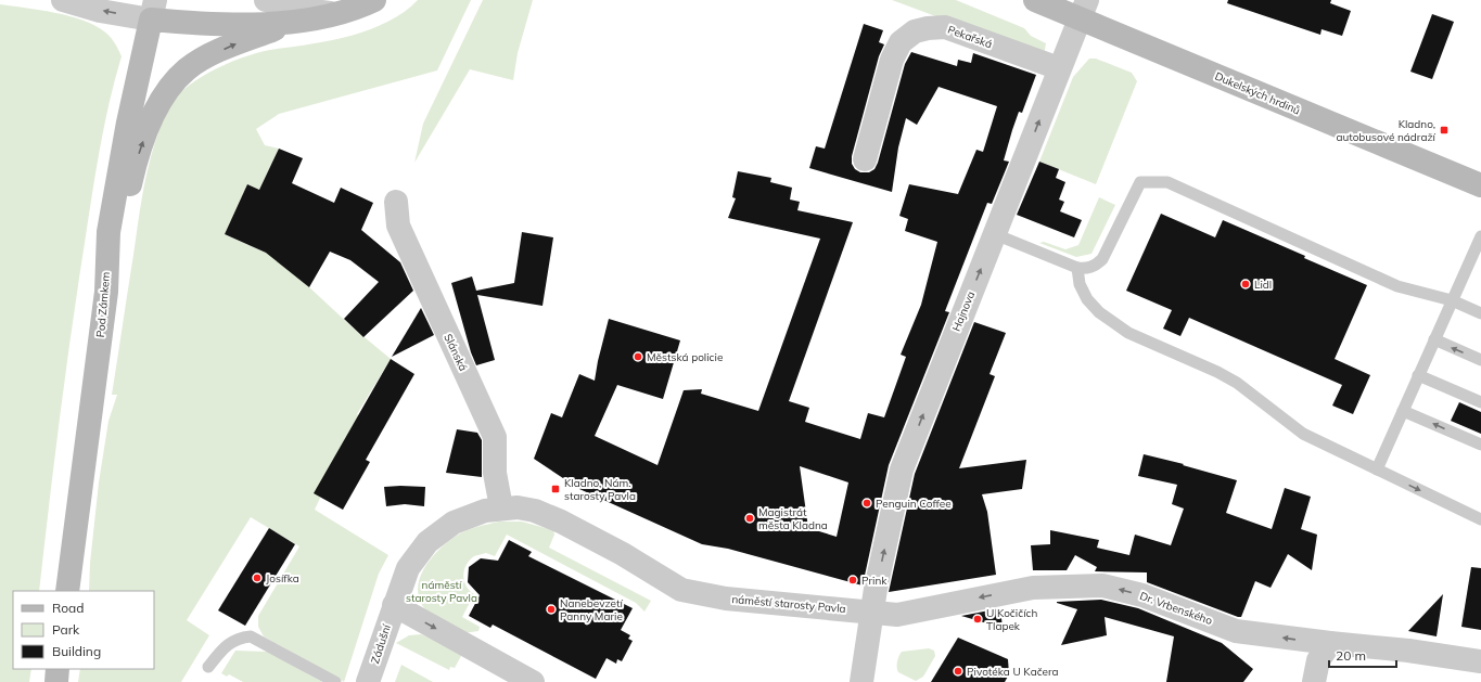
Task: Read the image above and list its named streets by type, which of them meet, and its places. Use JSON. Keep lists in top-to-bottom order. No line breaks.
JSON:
{"streets":{"main road":["Dukelských hrdinů","Pod Zámkem"],"street":["Pekařská","Hajnova","Slánská","náměstí starosty Pavla","Dr. Vrbenského","Zádušní"]},"crossings":[["Pekařská","Hajnova"],["Dukelských hrdinů","Hajnova"],["Hajnova","náměstí starosty Pavla"],["Hajnova","Dr. Vrbenského"],["Slánská","náměstí starosty Pavla"],["náměstí starosty Pavla","Dr. Vrbenského"],["náměstí starosty Pavla","Zádušní"]],"one_way":["Hajnova","Dr. Vrbenského"],"parks":["náměstí starosty Pavla"],"places":{"transit":["Kladno, autobusové nádraží","Kladno, Nám. starosty Pavla"],"other":["Lidl","Městská policie","Penguin Coffee","Magistrát města Kladna","Josífka","Prink","Nanebevzetí Panny Marie","U Kočičích Tlapek","Pivotéka U Kačera"]},"legend":["Road","Park","Building"],"scale_bar":"20 m"}
